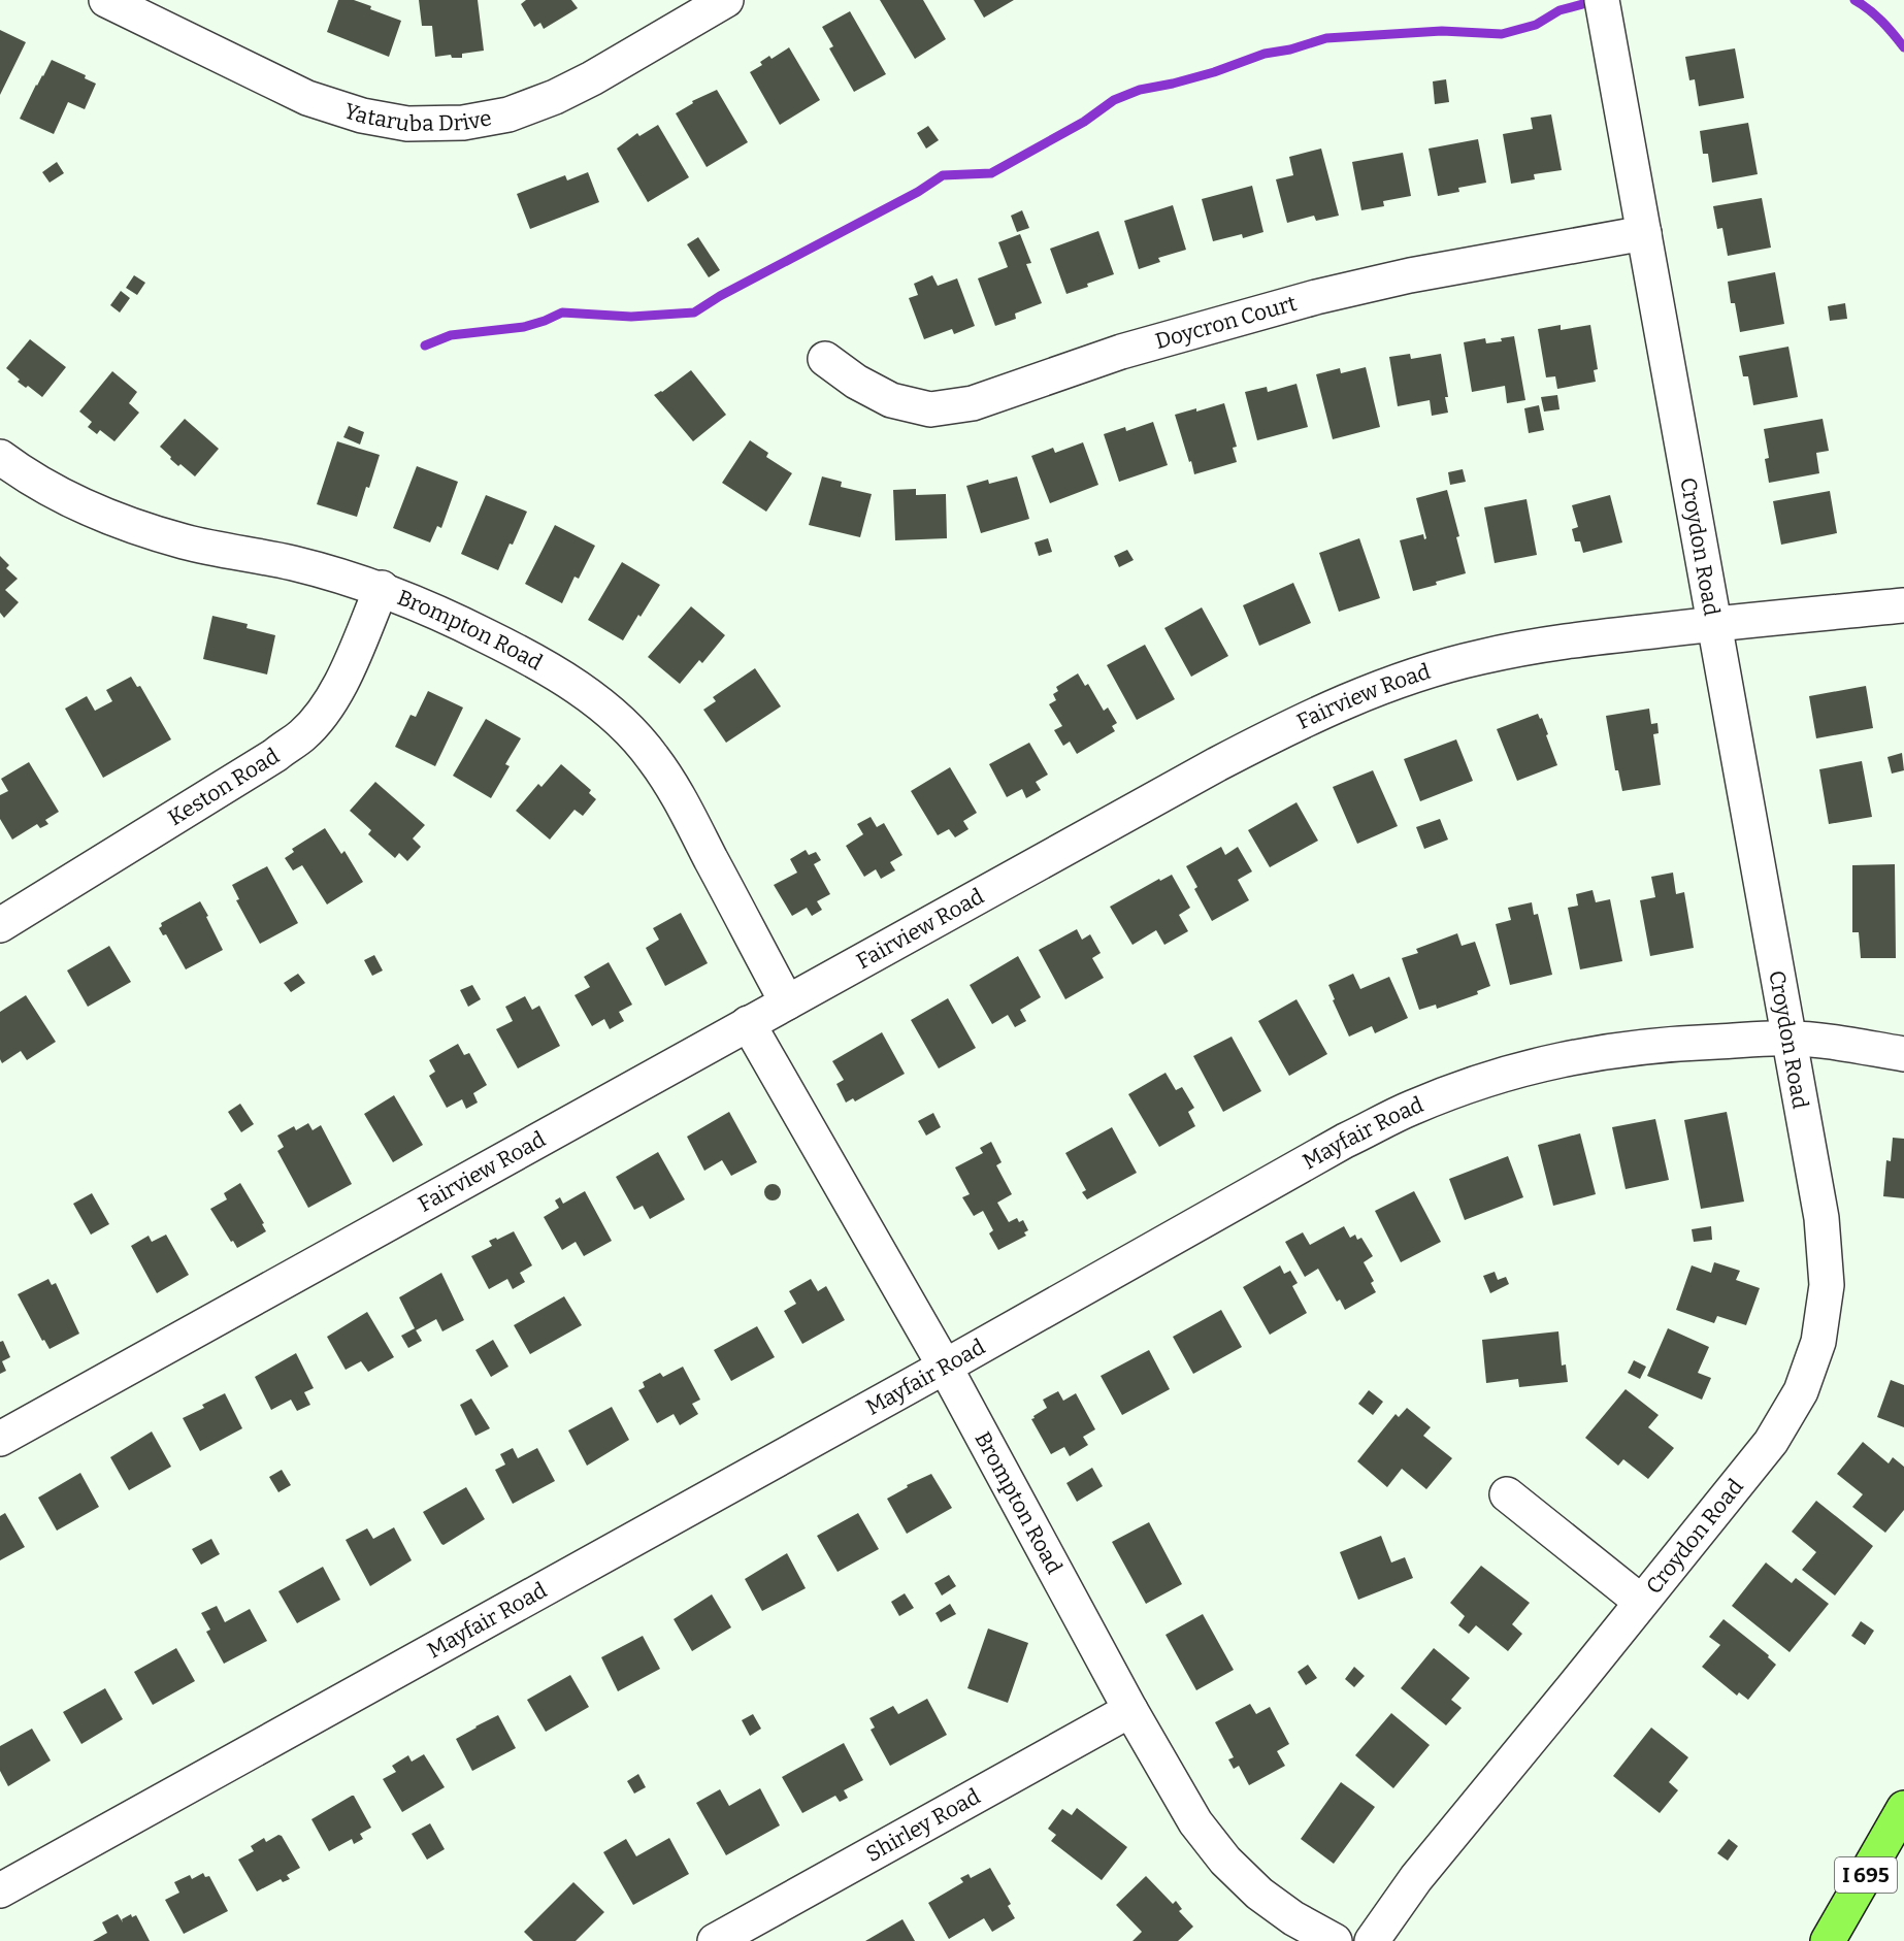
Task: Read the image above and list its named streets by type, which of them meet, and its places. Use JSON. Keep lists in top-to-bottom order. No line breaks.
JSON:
{"streets":{"highway":["I 695"],"street":["Yataruba Drive","Doycron Court","Croydon Road","Brompton Road","Fairview Road","Keston Road","Mayfair Road","Shirley Road"]},"crossings":[["Doycron Court","Croydon Road"],["Croydon Road","Fairview Road"],["Croydon Road","Mayfair Road"],["Brompton Road","Fairview Road"],["Brompton Road","Keston Road"],["Brompton Road","Mayfair Road"],["Brompton Road","Shirley Road"]]}
